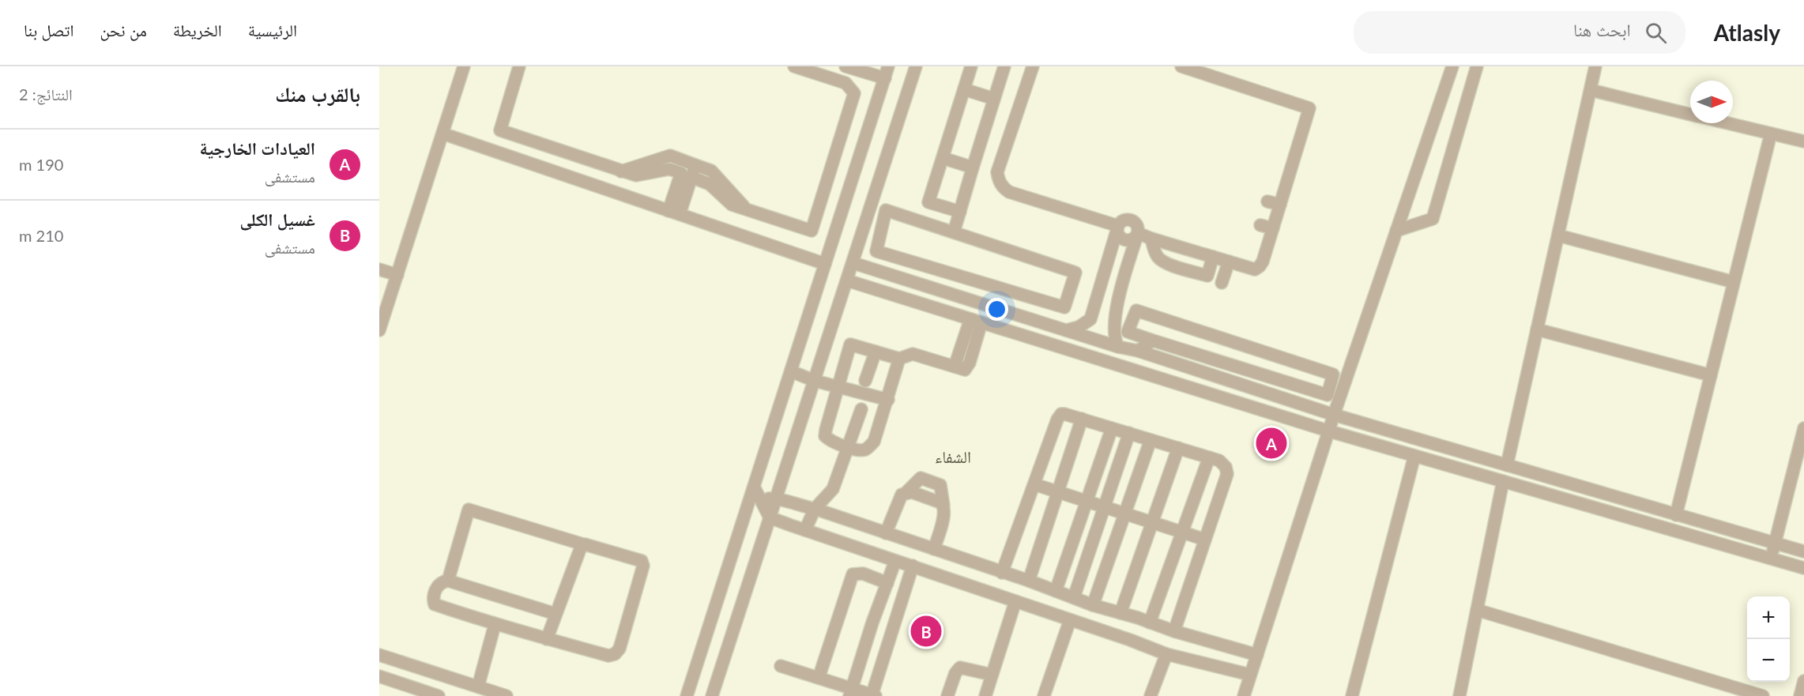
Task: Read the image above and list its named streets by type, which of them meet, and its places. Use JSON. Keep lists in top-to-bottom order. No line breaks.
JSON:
{"districts":["الشفاء"],"north":"right","page":{"header":"Atlasly","search":"ابحث هنا","nav":["الرئيسية","الخريطة","من نحن","اتصل بنا"],"heading":["بالقرب منك","النتائج: 2"],"list":[{"mark":"A","name":"العيادات الخارجية","note":"مستشفى","value":"190 m"},{"mark":"B","name":"غسيل الكلى","note":"مستشفى","value":"210 m"}],"pins":["A","B"],"map_buttons":["+","−"]}}
